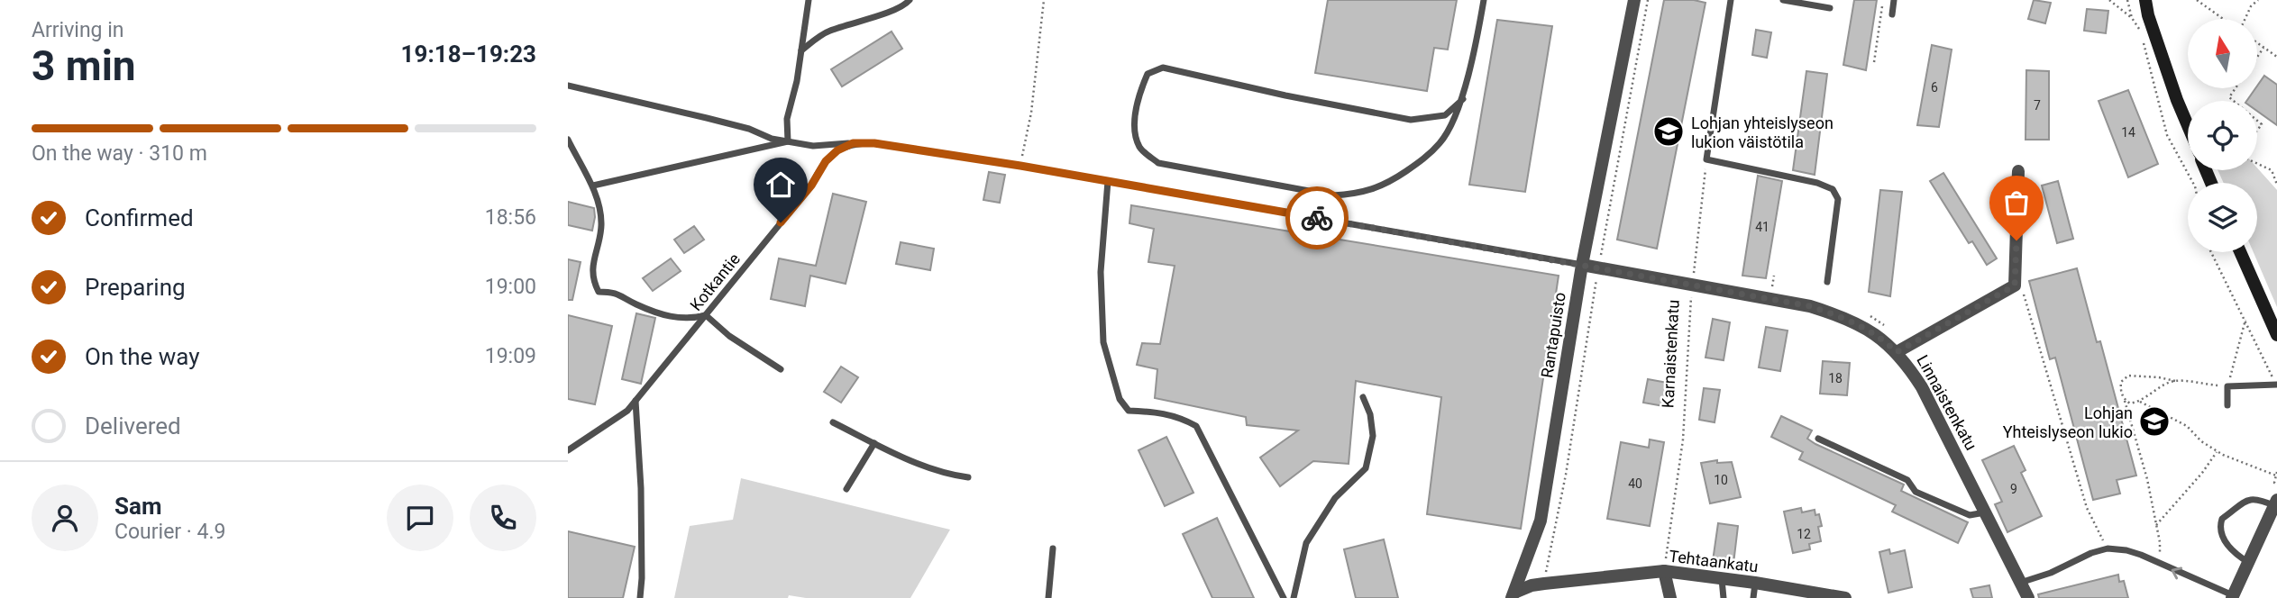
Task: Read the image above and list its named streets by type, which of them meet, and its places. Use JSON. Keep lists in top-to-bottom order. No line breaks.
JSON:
{"streets":{"street":["Rantapuisto","Linnaistenkatu","Tehtaankatu"],"lane":["Kotkantie"],"path":["Karnaistenkatu"]},"crossings":[["Rantapuisto","Linnaistenkatu"],["Rantapuisto","Tehtaankatu"],["Karnaistenkatu","Linnaistenkatu"],["Karnaistenkatu","Tehtaankatu"]],"places":{"school or university":["Lohjan yhteislyseon lukion väistötila","Lohjan Yhteislyseon lukio"]},"house_numbers":["6","7","14","41","18","10","40","9","12"],"north":"top","page":{"heading":["3 min","Arriving in","19:18–19:23"],"panel":["Sam","Courier · 4.9"],"bar":"On the way · 310 m","list":[["Confirmed","18:56"],["Preparing","19:00"],["On the way","19:09"],"Delivered"]}}
